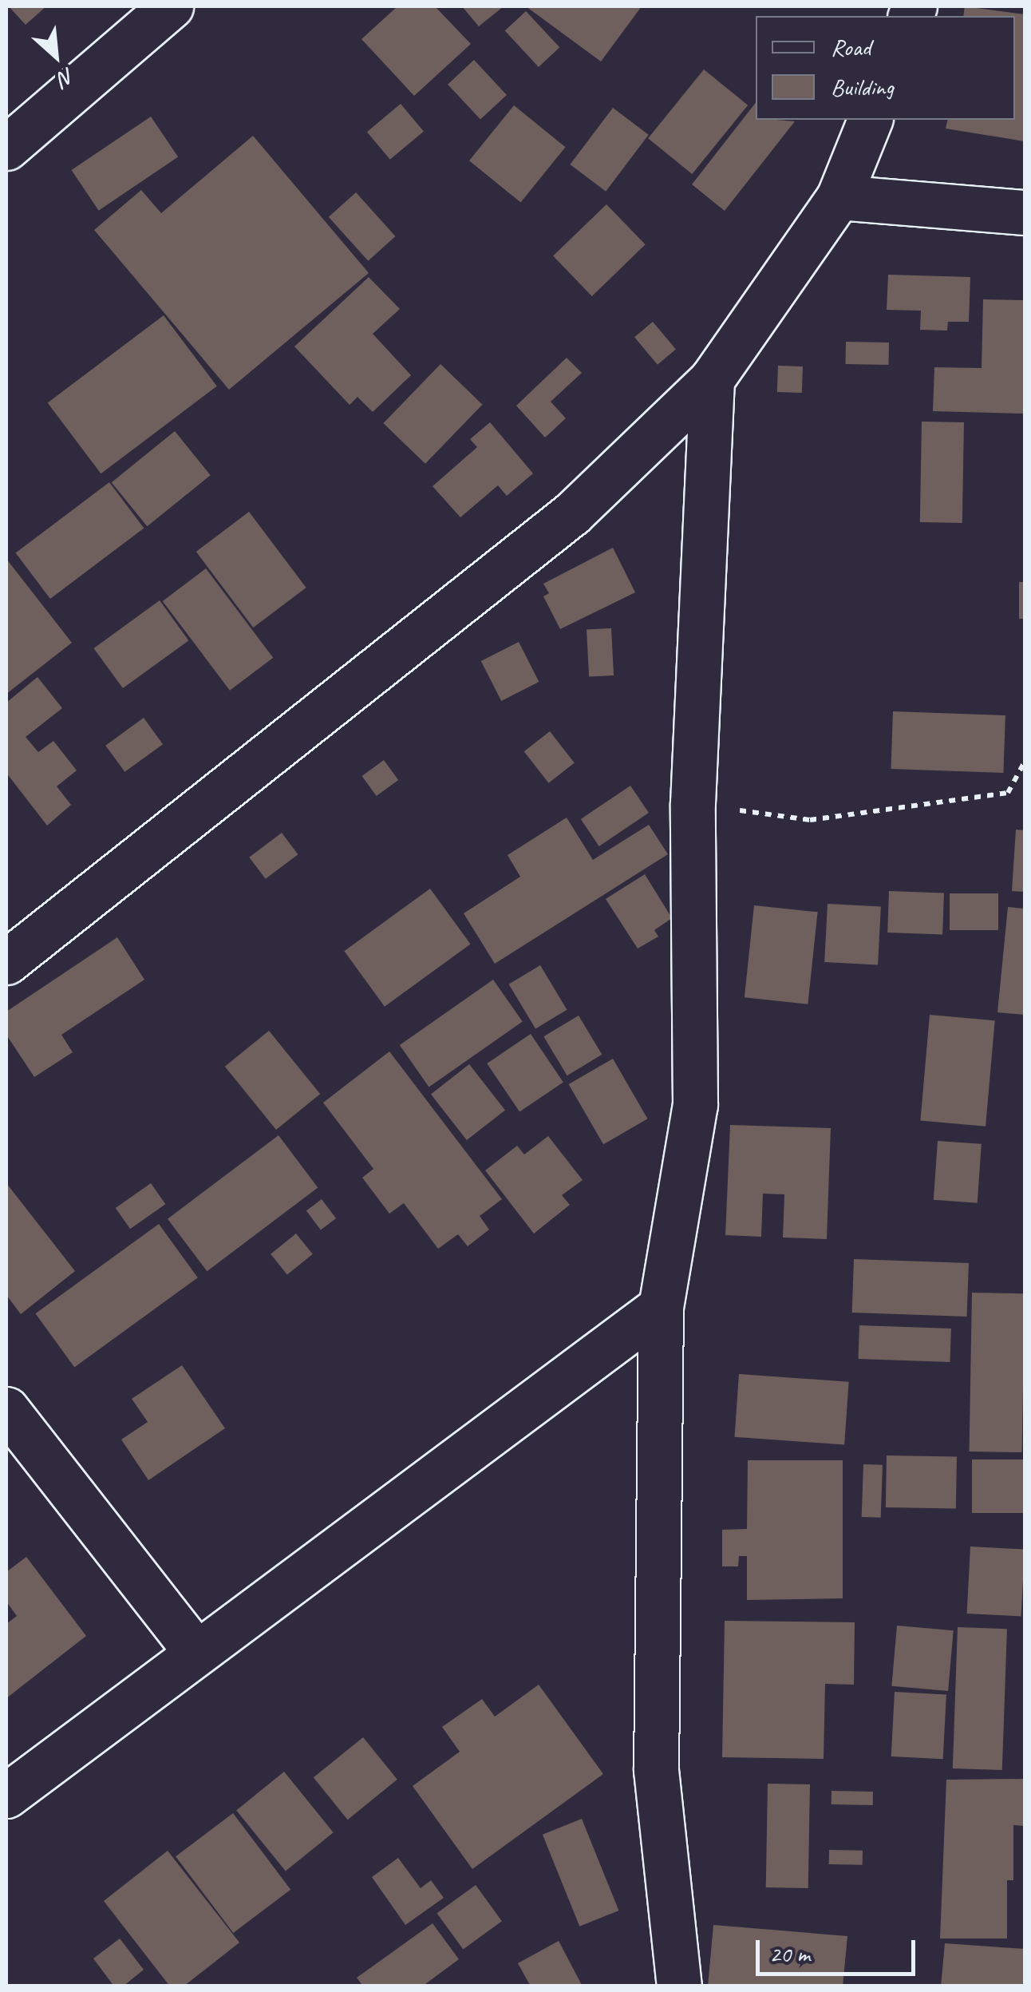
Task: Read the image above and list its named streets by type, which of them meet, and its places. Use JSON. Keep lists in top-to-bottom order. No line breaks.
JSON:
{"legend":["Road","Building"],"scale_bar":"20 m","north":"bottom right"}
